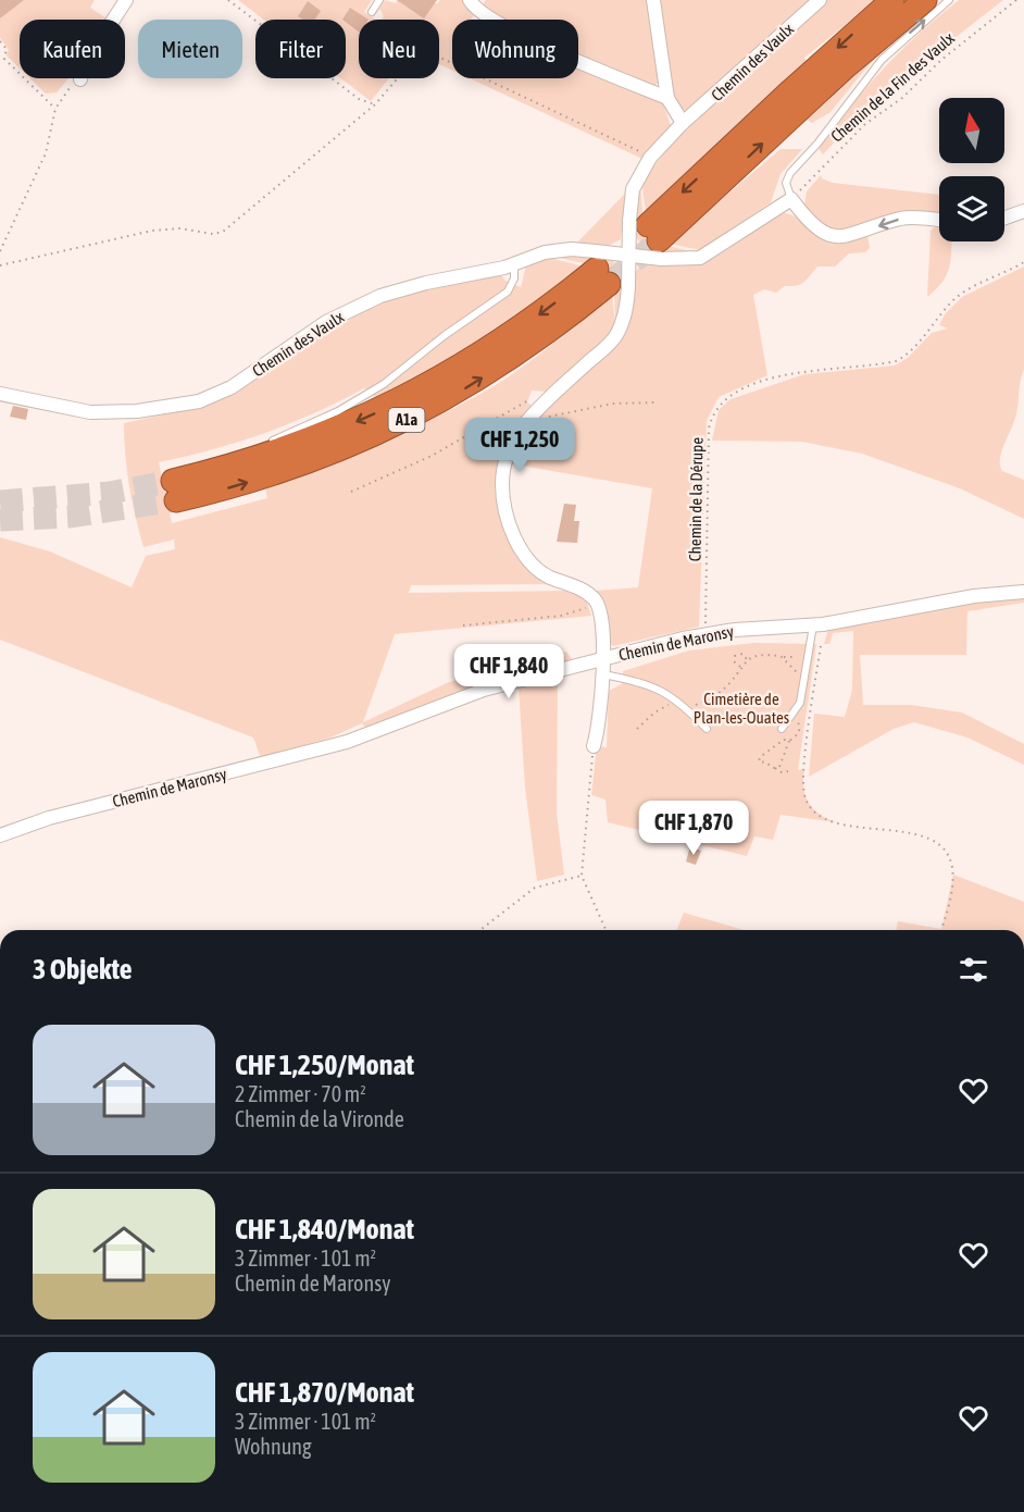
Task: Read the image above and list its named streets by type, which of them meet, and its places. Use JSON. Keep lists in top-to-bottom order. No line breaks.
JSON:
{"streets":{"highway":["A1a"],"street":["Chemin des Vaulx","Chemin de Maronsy"],"path":["Chemin de la Fin des Vaulx","Chemin de la Dérupe"]},"crossings":[["Chemin des Vaulx","Chemin de la Fin des Vaulx"],["Chemin des Vaulx","A1a"],["Chemin des Vaulx","Chemin de Maronsy"],["Chemin de la Dérupe","Chemin de Maronsy"]],"parks":["Cimetière de Plan-les-Ouates"],"north":"top","page":{"chip":["Kaufen","Mieten","Filter","Neu","Wohnung"],"price":["CHF 1,250","CHF 1,840","CHF 1,870"],"heading":"3 Objekte","list":[{"name":"CHF 1,250/Monat","note":"2 Zimmer · 70 m² · Chemin de la Vironde"},{"name":"CHF 1,840/Monat","note":"3 Zimmer · 101 m² · Chemin de Maronsy"},{"name":"CHF 1,870/Monat","note":"3 Zimmer · 101 m² · Wohnung"}]}}
